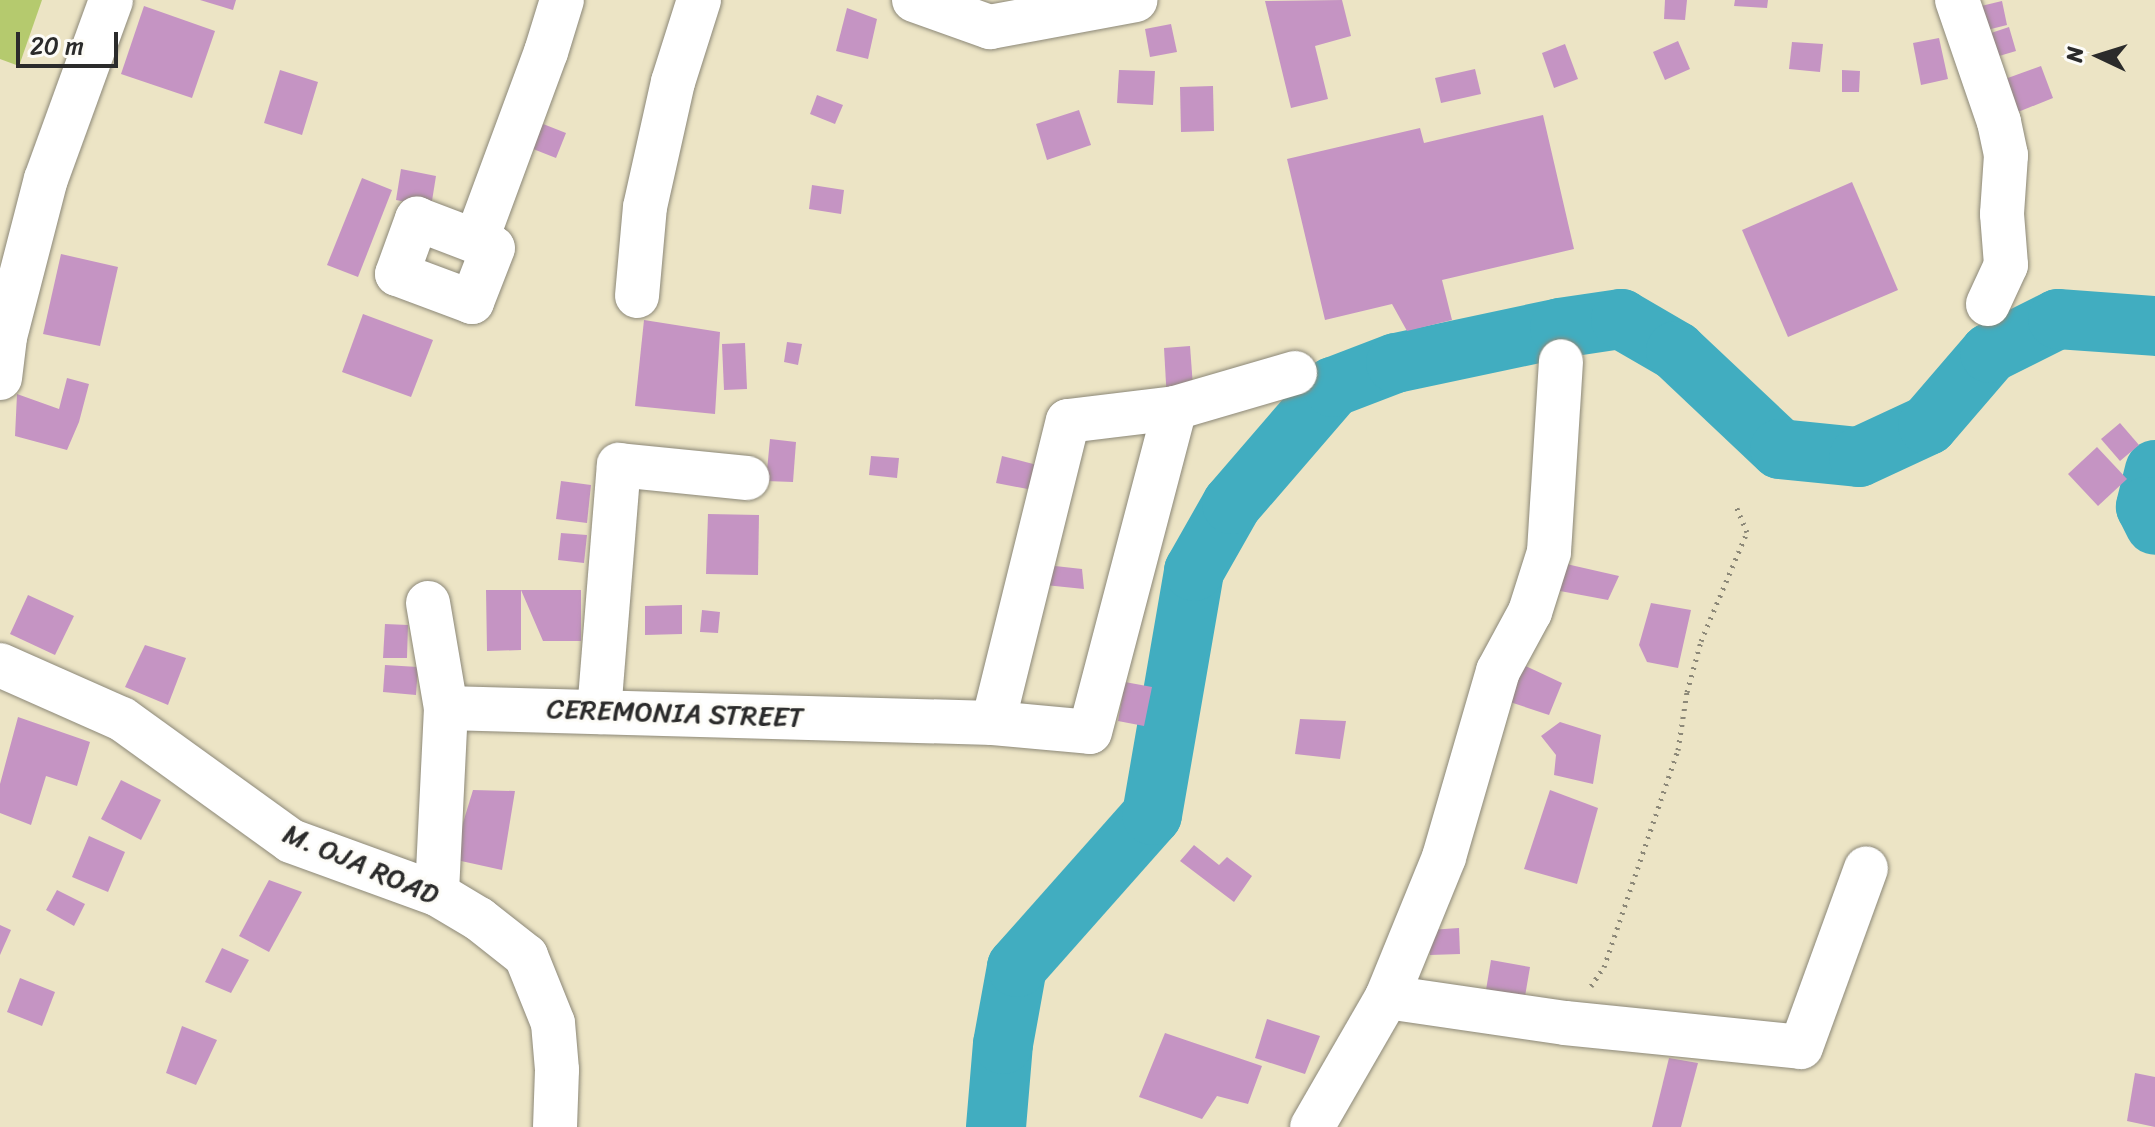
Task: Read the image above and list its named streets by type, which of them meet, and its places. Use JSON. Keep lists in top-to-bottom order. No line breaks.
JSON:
{"streets":{"street":["CEREMONIA STREET","M. OJA ROAD"]},"scale_bar":"20 m","north":"left"}
